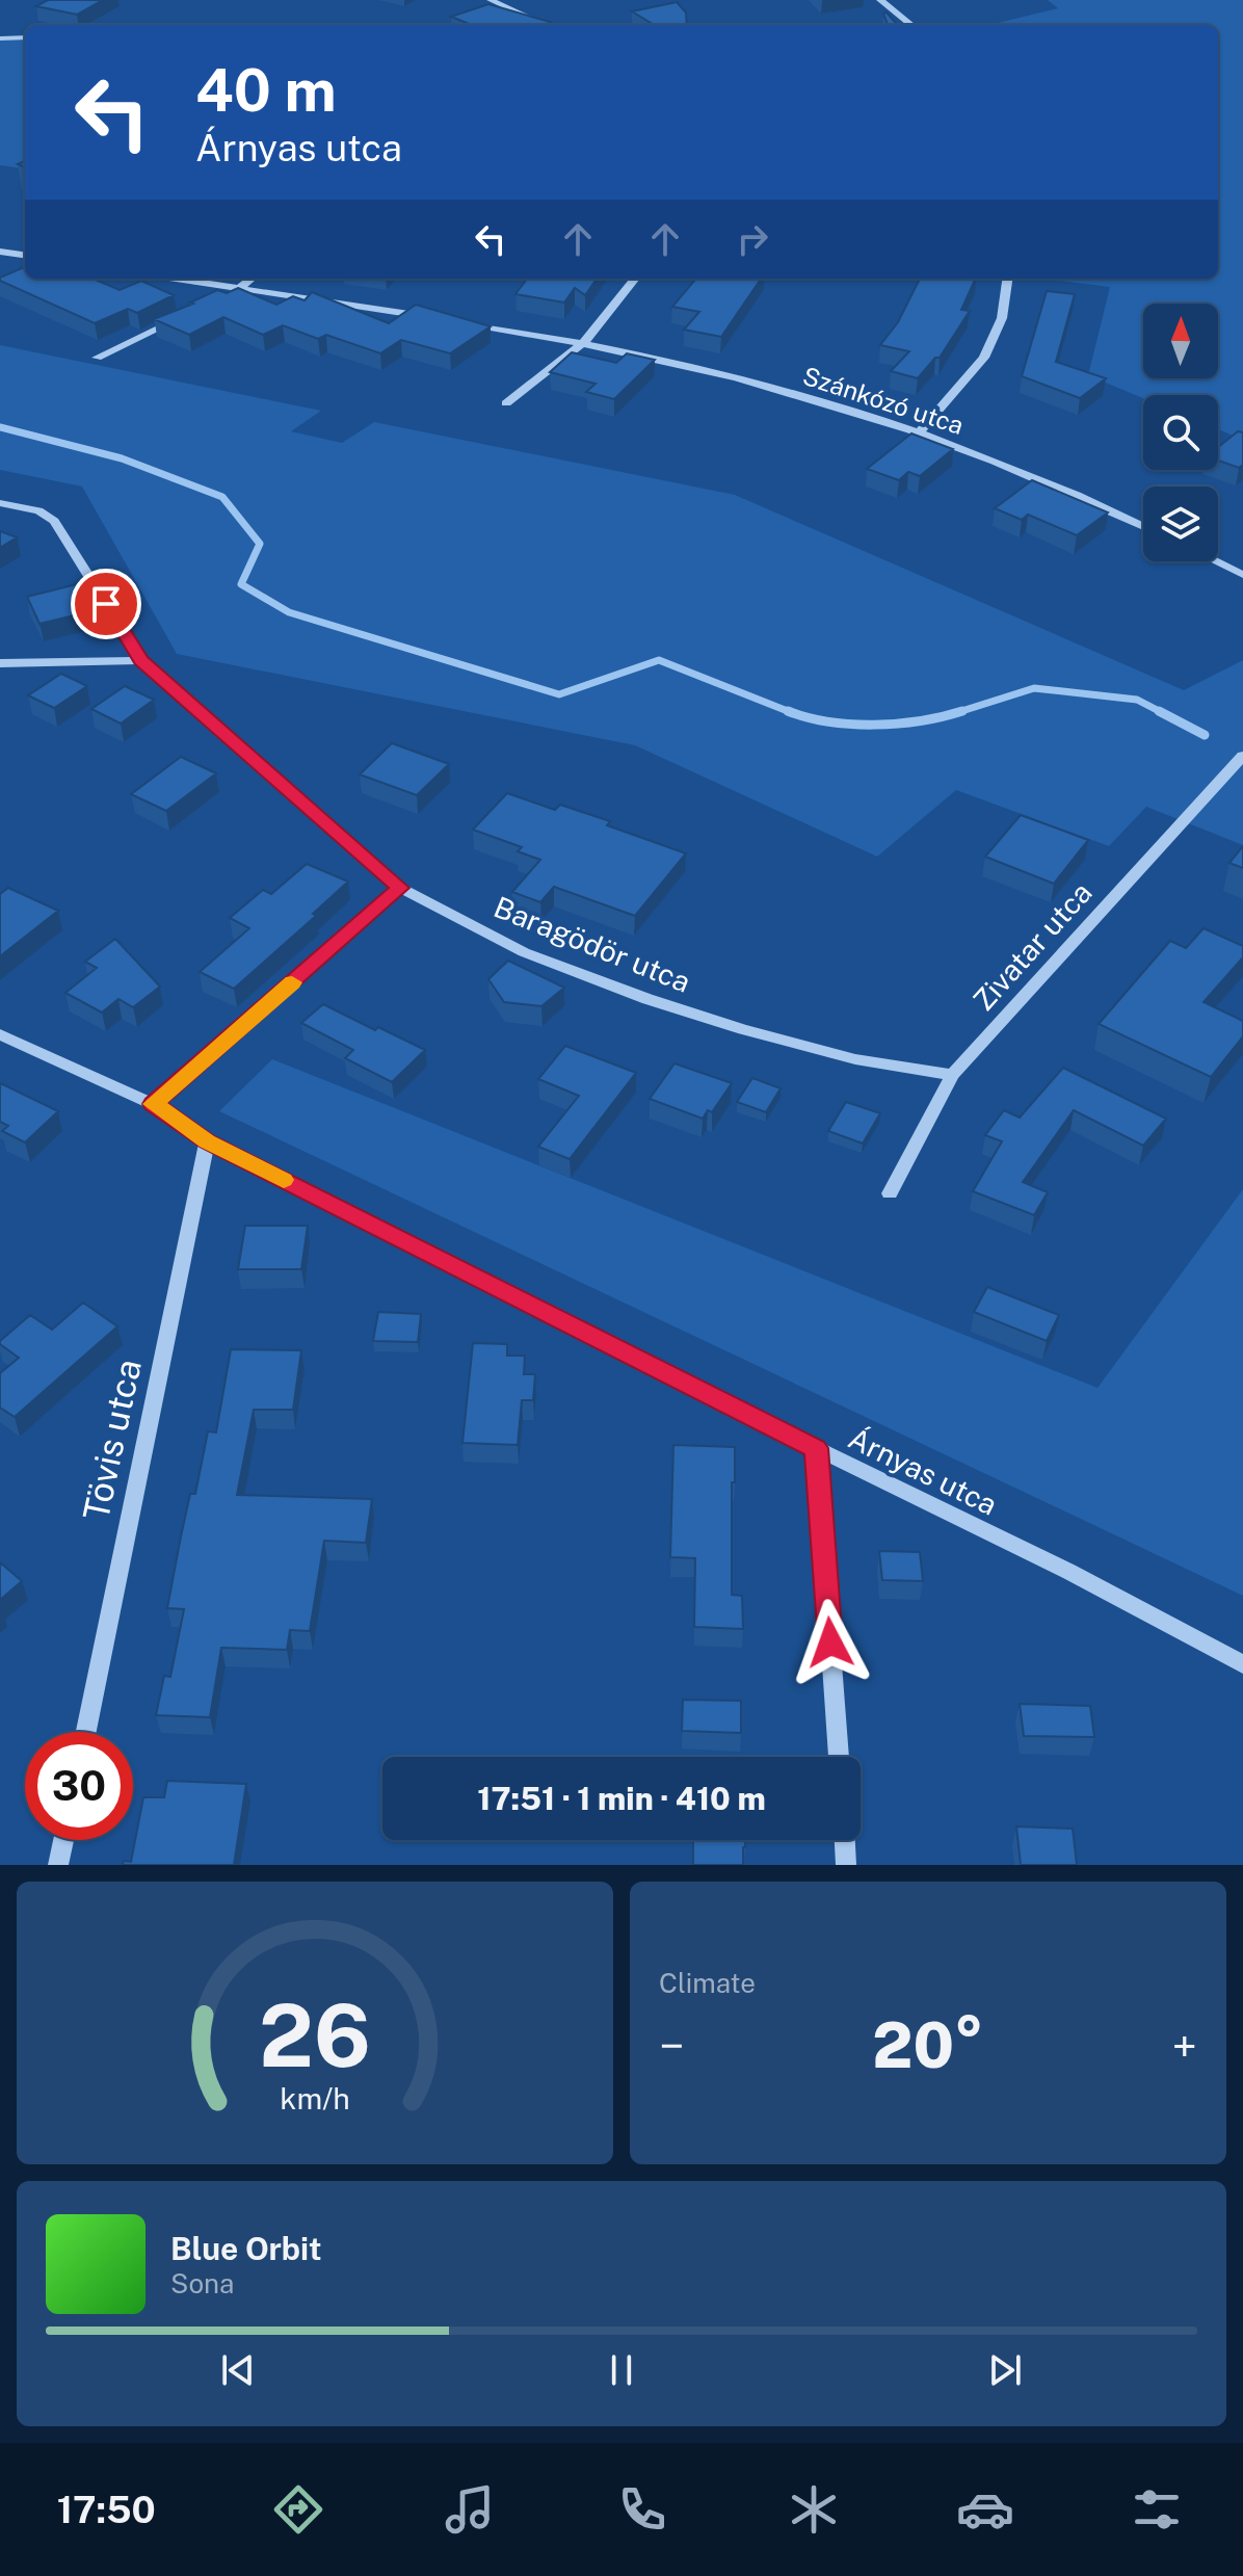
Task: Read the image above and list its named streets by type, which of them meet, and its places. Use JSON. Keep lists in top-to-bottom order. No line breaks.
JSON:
{"streets":{"street":["Szánkózó utca","Baragödör utca","Zivatar utca","Tövis utca","Árnyas utca"]},"crossings":[["Baragödör utca","Zivatar utca"],["Tövis utca","Árnyas utca"]],"north":"top","page":{"turn":["40 m","Árnyas utca"],"limit":"30","trip":"17:51 · 1 min · 410 m","tile":"Climate","heat":["−","20°","+"],"song":["Blue Orbit","Sona"],"tabs":"17:50","gauge":["26","km/h"]}}
